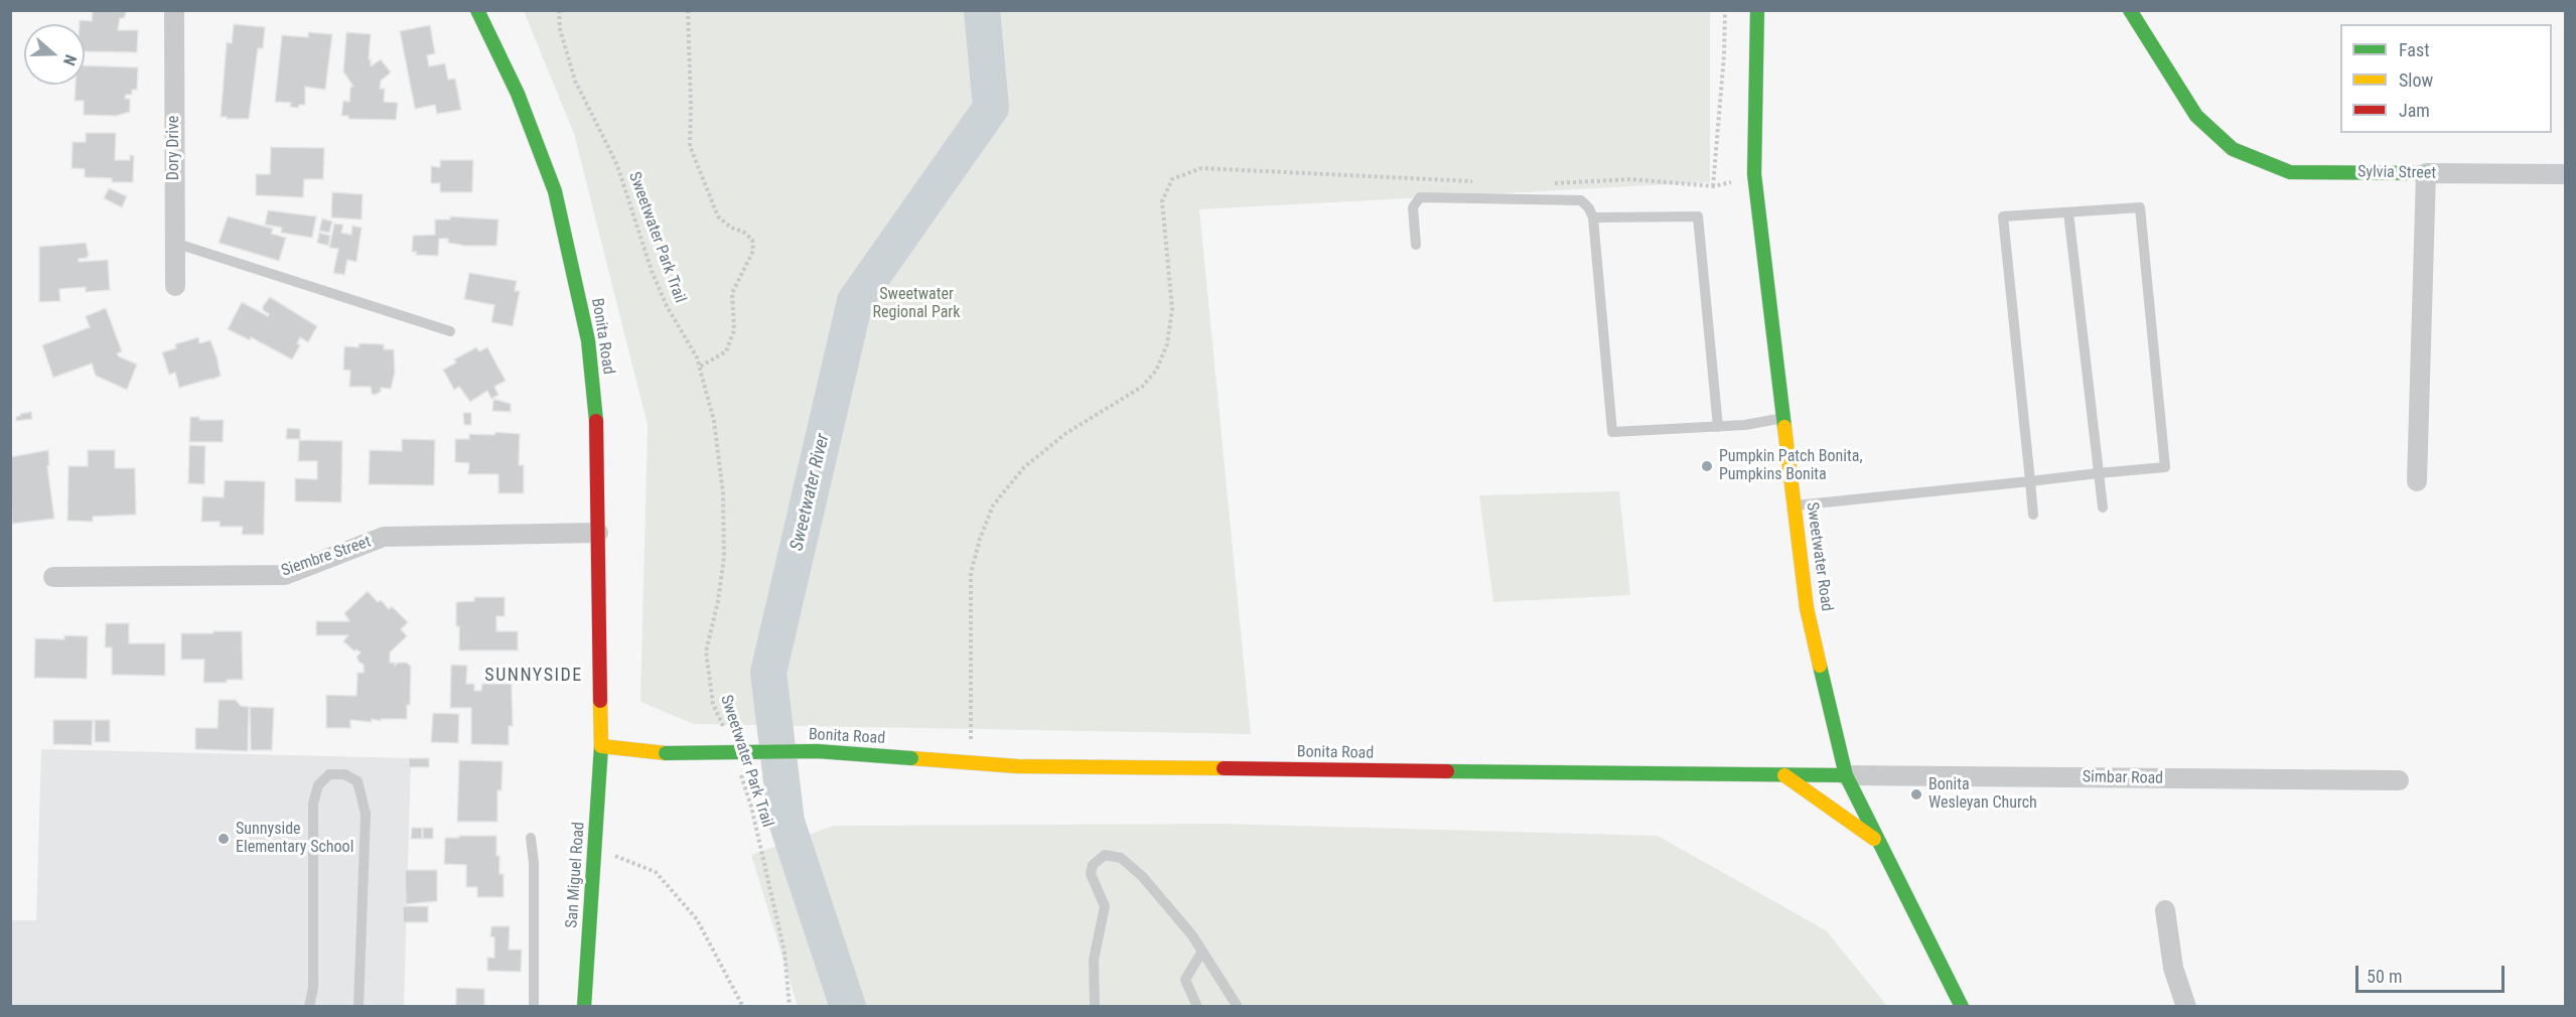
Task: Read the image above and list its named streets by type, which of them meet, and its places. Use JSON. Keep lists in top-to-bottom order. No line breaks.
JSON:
{"streets":{"main road":["Sylvia Street","Bonita Road","Sweetwater Road","San Miguel Road"],"street":["Dory Drive","Siembre Street","Simbar Road"],"path":["Sweetwater Park Trail"]},"crossings":[["Bonita Road","Siembre Street"],["Bonita Road","Sweetwater Road"],["Bonita Road","Simbar Road"],["Bonita Road","San Miguel Road"],["Sweetwater Road","Simbar Road"]],"districts":["SUNNYSIDE"],"water":["Sweetwater River"],"parks":["Sweetwater Regional Park"],"places":["Pumpkin Patch Bonita, Pumpkins Bonita","Bonita Wesleyan Church","Sunnyside Elementary School"],"legend":["Fast","Slow","Jam"],"scale_bar":"50 m","north":"right"}
